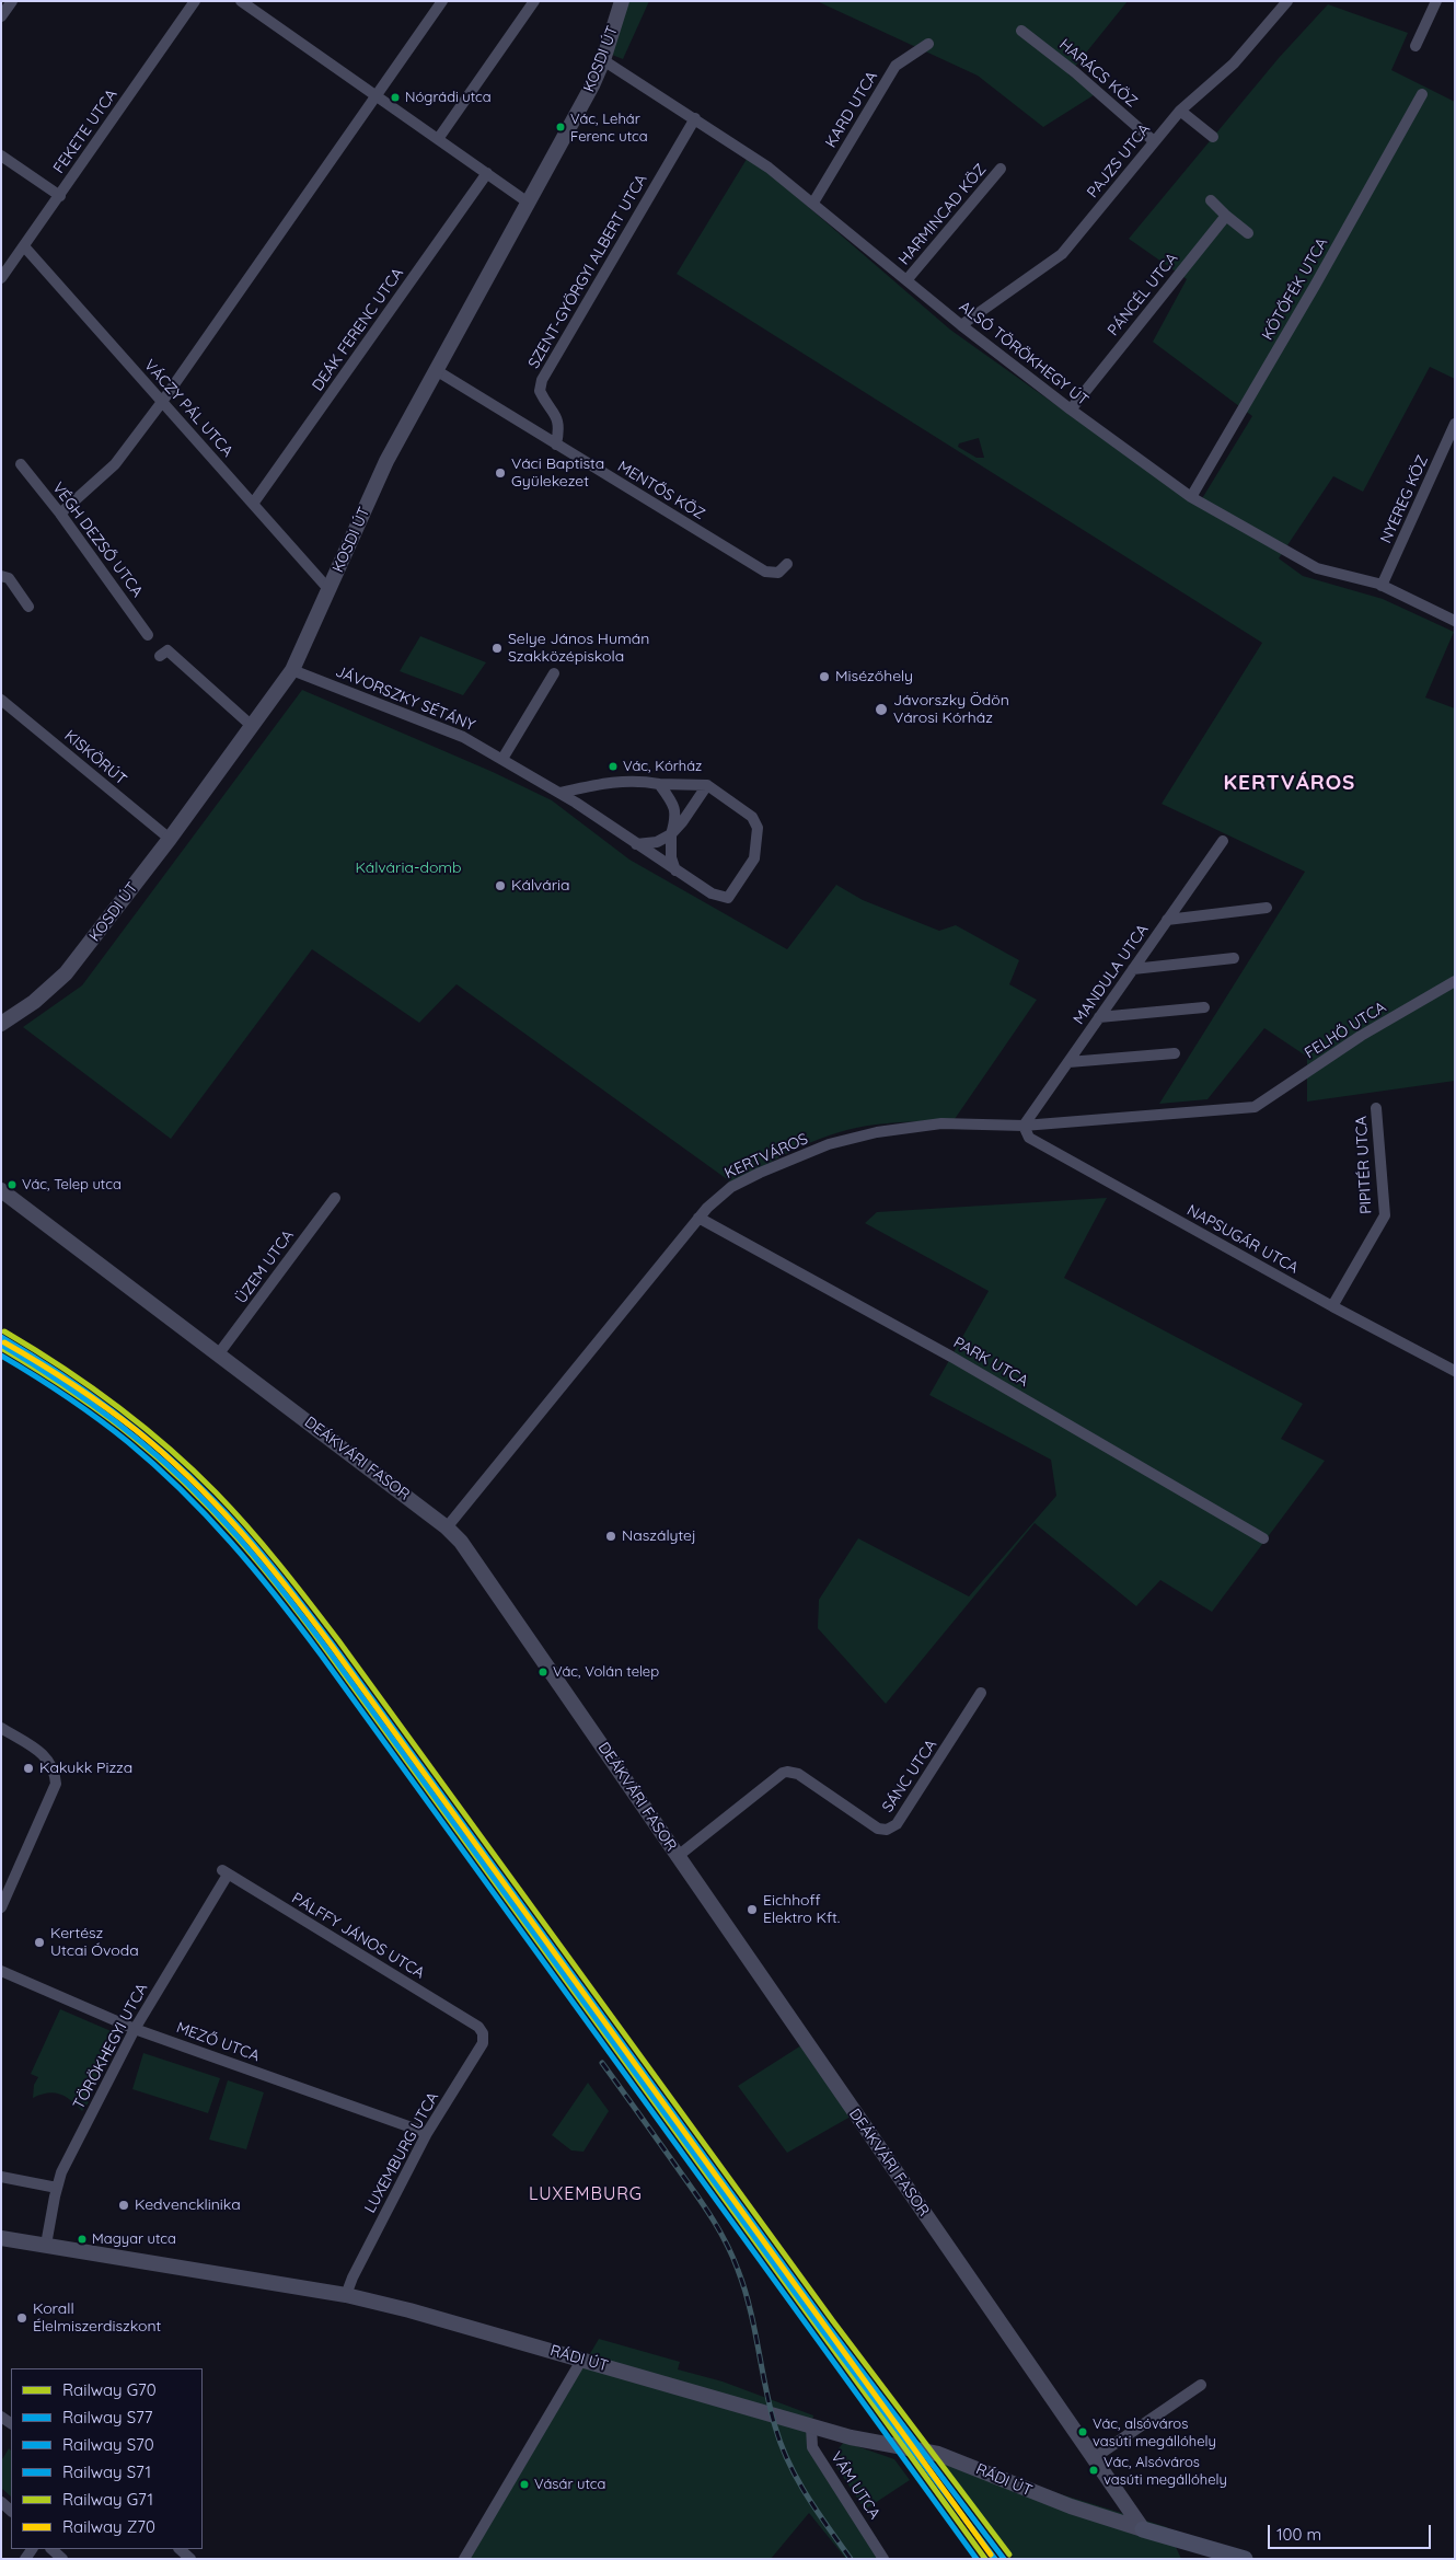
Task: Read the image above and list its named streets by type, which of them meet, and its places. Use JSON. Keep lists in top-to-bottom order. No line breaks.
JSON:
{"streets":{"street":["KOSDI ÚT","HARÁCS KÖZ","KARD UTCA","FEKETE UTCA","PAJZS UTCA","HARMINCAD KÖZ","SZENT-GYÖRGYI ALBERT UTCA","KÖTŐFÉK UTCA","PÁNCÉL UTCA","DEÁK FERENC UTCA","ALSÓ TÖRÖKHEGY ÚT","VÁCZY PÁL UTCA","MENTŐS KÖZ","NYEREG KÖZ","VÉGH DEZSŐ UTCA","JÁVORSZKY SÉTÁNY","KISKÖRÚT","MANDULA UTCA","FELHŐ UTCA","KERTVÁROS","PIPITÉR UTCA","NAPSUGÁR UTCA","ÜZEM UTCA","PARK UTCA","DEÁKVÁRI FASOR","SÁNC UTCA","PÁLFFY JÁNOS UTCA","MEZŐ UTCA","TÖRÖKHEGYI UTCA","LUXEMBURG UTCA","RÁDI ÚT","VÁM UTCA"]},"crossings":[["KOSDI ÚT","ALSÓ TÖRÖKHEGY ÚT"],["KOSDI ÚT","VÁCZY PÁL UTCA"],["KOSDI ÚT","MENTŐS KÖZ"],["KOSDI ÚT","JÁVORSZKY SÉTÁNY"],["KOSDI ÚT","KISKÖRÚT"],["HARÁCS KÖZ","PAJZS UTCA"],["KARD UTCA","ALSÓ TÖRÖKHEGY ÚT"],["FEKETE UTCA","VÁCZY PÁL UTCA"],["PAJZS UTCA","ALSÓ TÖRÖKHEGY ÚT"],["HARMINCAD KÖZ","ALSÓ TÖRÖKHEGY ÚT"],["SZENT-GYÖRGYI ALBERT UTCA","ALSÓ TÖRÖKHEGY ÚT"],["SZENT-GYÖRGYI ALBERT UTCA","MENTŐS KÖZ"],["KÖTŐFÉK UTCA","ALSÓ TÖRÖKHEGY ÚT"],["PÁNCÉL UTCA","ALSÓ TÖRÖKHEGY ÚT"],["DEÁK FERENC UTCA","VÁCZY PÁL UTCA"],["ALSÓ TÖRÖKHEGY ÚT","NYEREG KÖZ"],["MANDULA UTCA","KERTVÁROS"],["MANDULA UTCA","NAPSUGÁR UTCA"],["FELHŐ UTCA","KERTVÁROS"],["KERTVÁROS","NAPSUGÁR UTCA"],["KERTVÁROS","PARK UTCA"],["KERTVÁROS","DEÁKVÁRI FASOR"],["PIPITÉR UTCA","NAPSUGÁR UTCA"],["ÜZEM UTCA","DEÁKVÁRI FASOR"],["DEÁKVÁRI FASOR","SÁNC UTCA"],["DEÁKVÁRI FASOR","RÁDI ÚT"],["PÁLFFY JÁNOS UTCA","TÖRÖKHEGYI UTCA"],["PÁLFFY JÁNOS UTCA","LUXEMBURG UTCA"],["MEZŐ UTCA","TÖRÖKHEGYI UTCA"],["MEZŐ UTCA","LUXEMBURG UTCA"],["TÖRÖKHEGYI UTCA","RÁDI ÚT"],["LUXEMBURG UTCA","RÁDI ÚT"],["RÁDI ÚT","VÁM UTCA"]],"districts":["KERTVÁROS","LUXEMBURG"],"parks":["Kálvária-domb"],"places":["Nógrádi utca","Vác, Lehár Ferenc utca","Váci Baptista Gyülekezet","Selye János Humán Szakközépiskola","Misézőhely","Jávorszky Ödön Városi Kórház","Vác, Kórház","Kálvária","Vác, Telep utca","Naszálytej","Vác, Volán telep","Kakukk Pizza","Eichhoff Elektro Kft.","Kertész Utcai Óvoda","Kedvencklinika","Magyar utca","Korall Élelmiszerdiszkont","Vác, alsóváros vasúti megállóhely","Vác, Alsóváros vasúti megállóhely","Vásár utca"],"lines":["rail line G71","rail line S77","rail line Z70","rail line S71","rail line G70","rail line S70"],"legend":["Railway G70","Railway S77","Railway S70","Railway S71","Railway G71","Railway Z70"],"scale_bar":"100 m"}
